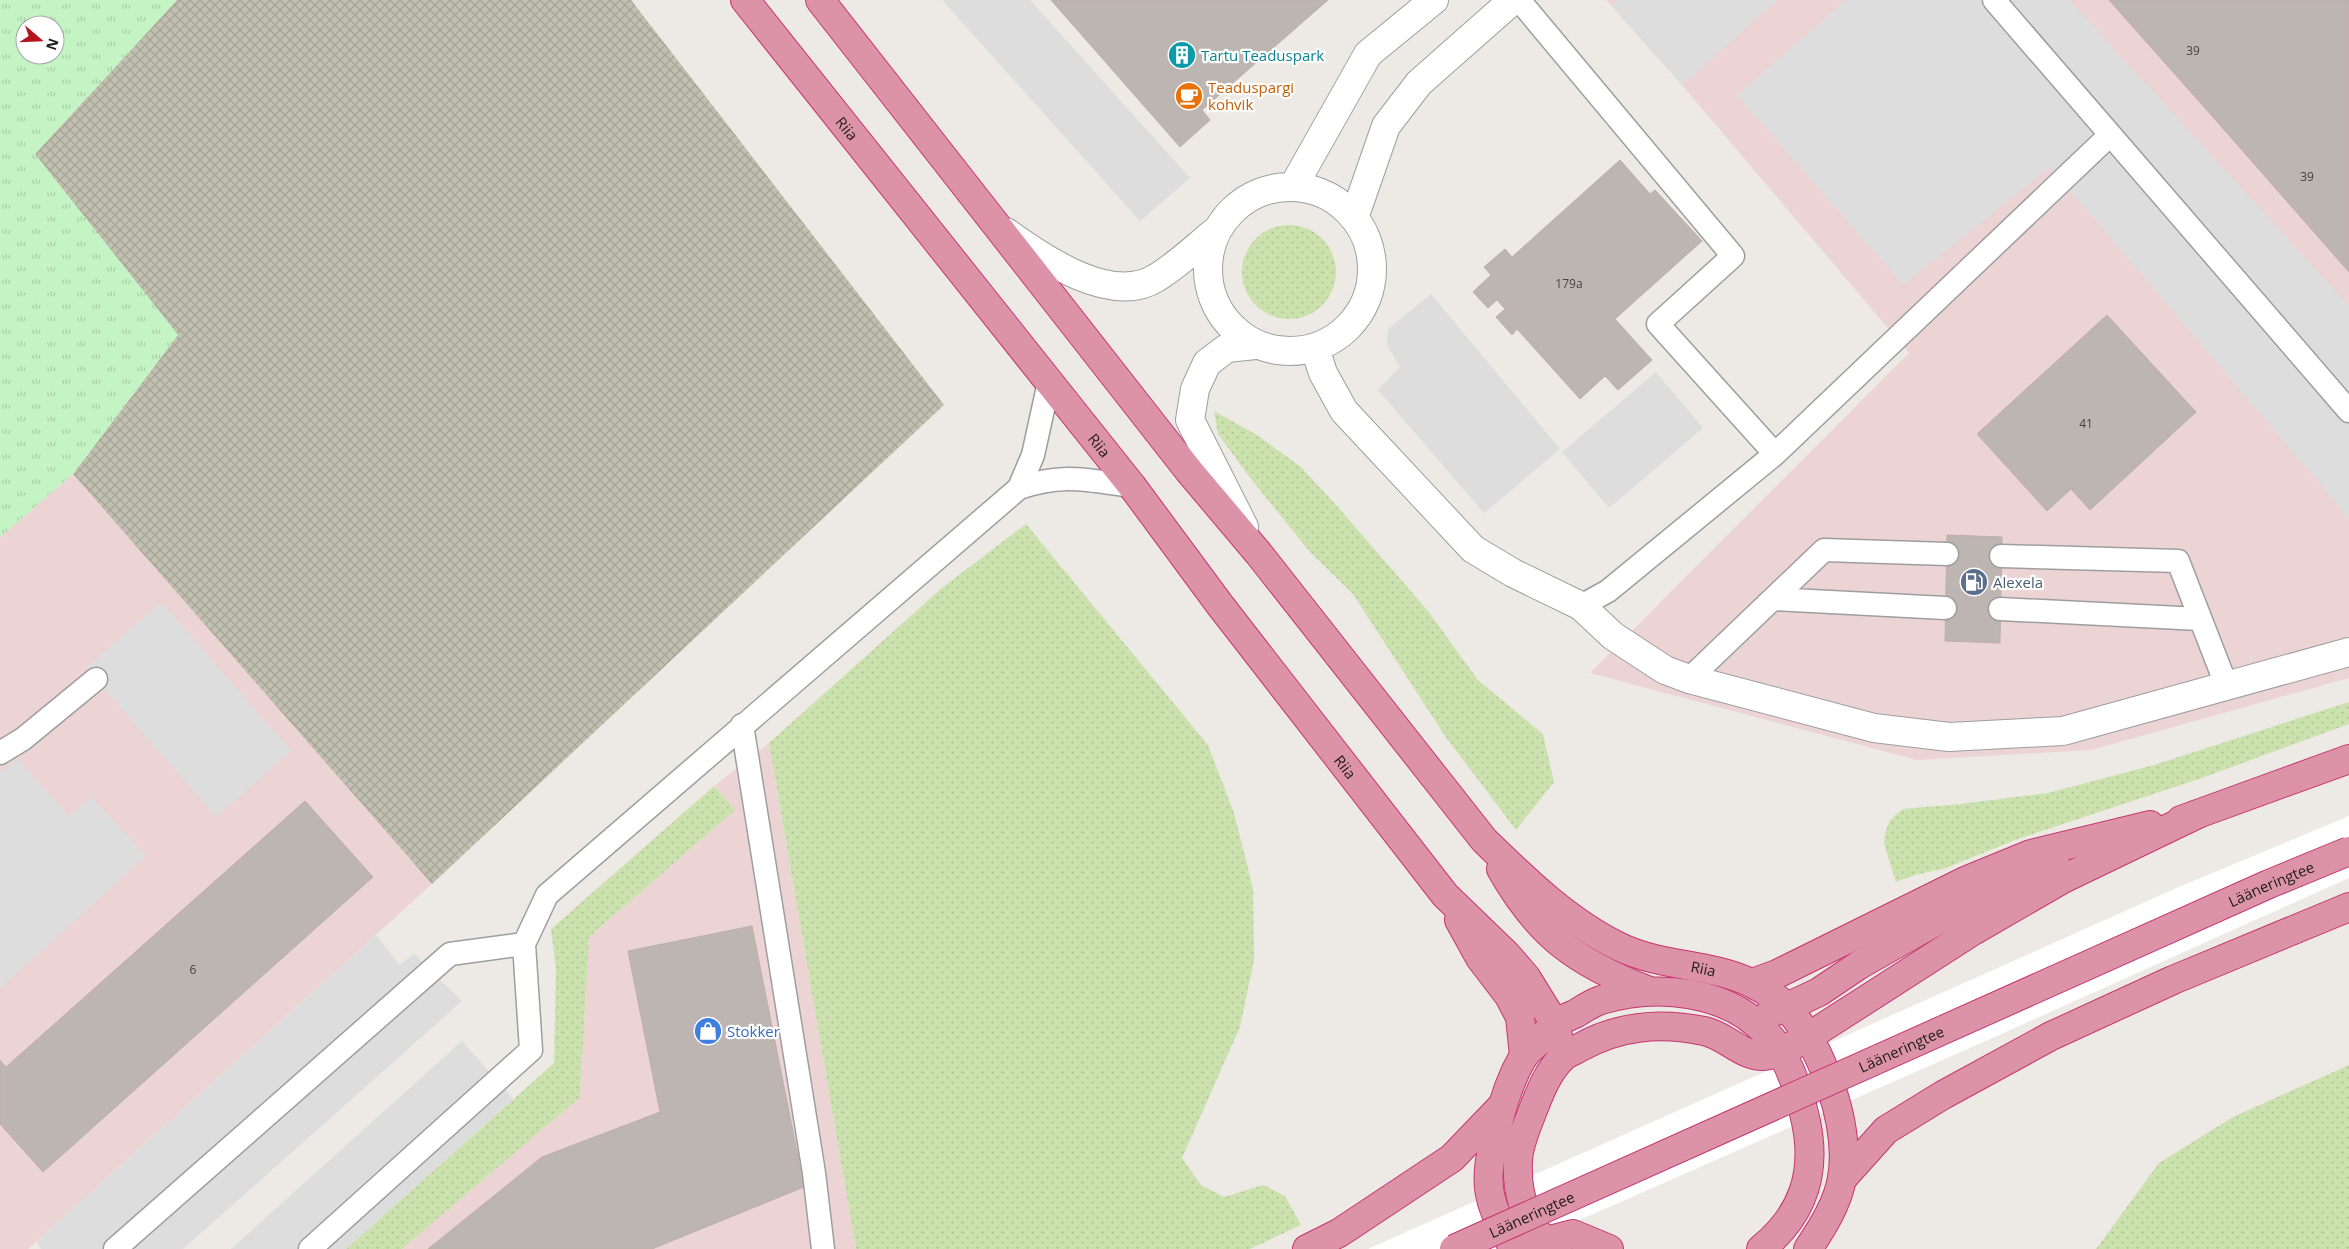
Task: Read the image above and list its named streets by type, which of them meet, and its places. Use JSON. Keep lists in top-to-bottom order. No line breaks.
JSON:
{"streets":{"highway":["Riia","Lääneringtee"]},"places":{"building":["Tartu Teaduspark"],"cafe":["Teaduspargi kohvik"],"fuel station":["Alexela"],"shop":["Stokker"]},"house_numbers":["39","39","179a","41","6"],"north":"right"}
